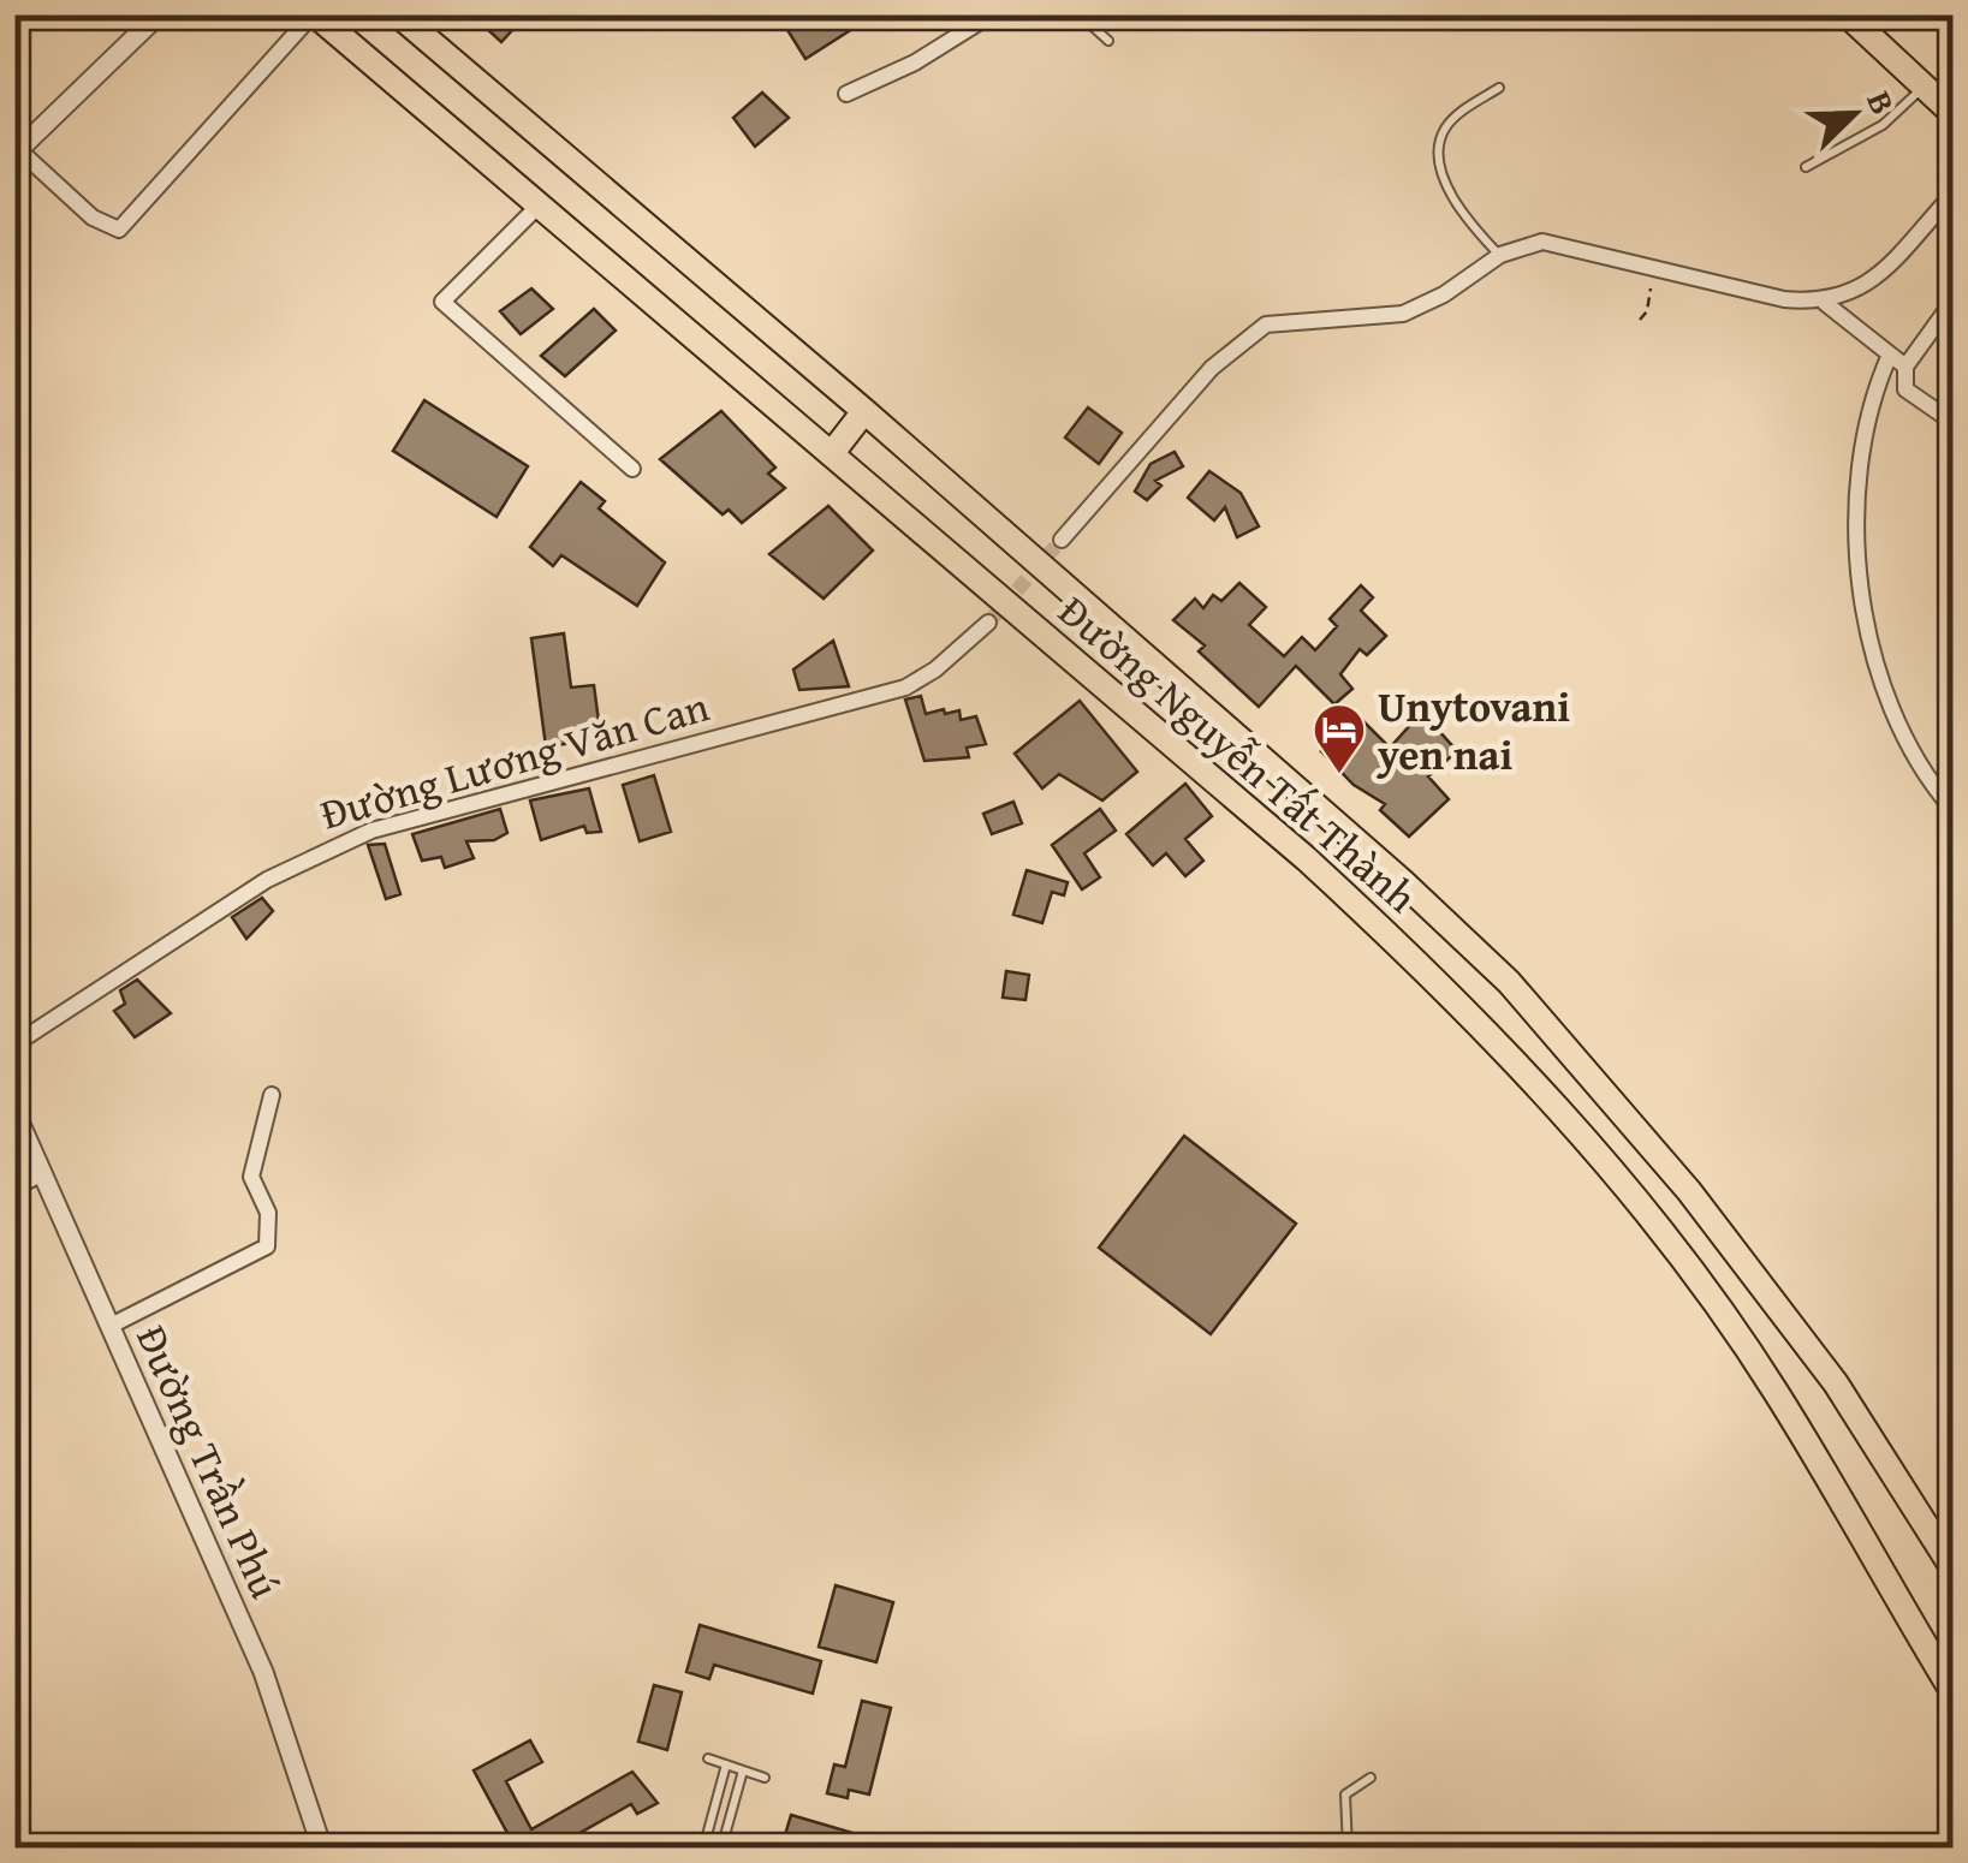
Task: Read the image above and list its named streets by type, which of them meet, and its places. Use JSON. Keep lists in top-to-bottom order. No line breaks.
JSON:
{"streets":{"main road":["Đường Nguyễn Tất Thành"],"street":["Đường Lương Văn Can","Đường Trần Phú"]},"places":{"hotel":["Unytovani yen nai"]},"north":"top right"}
